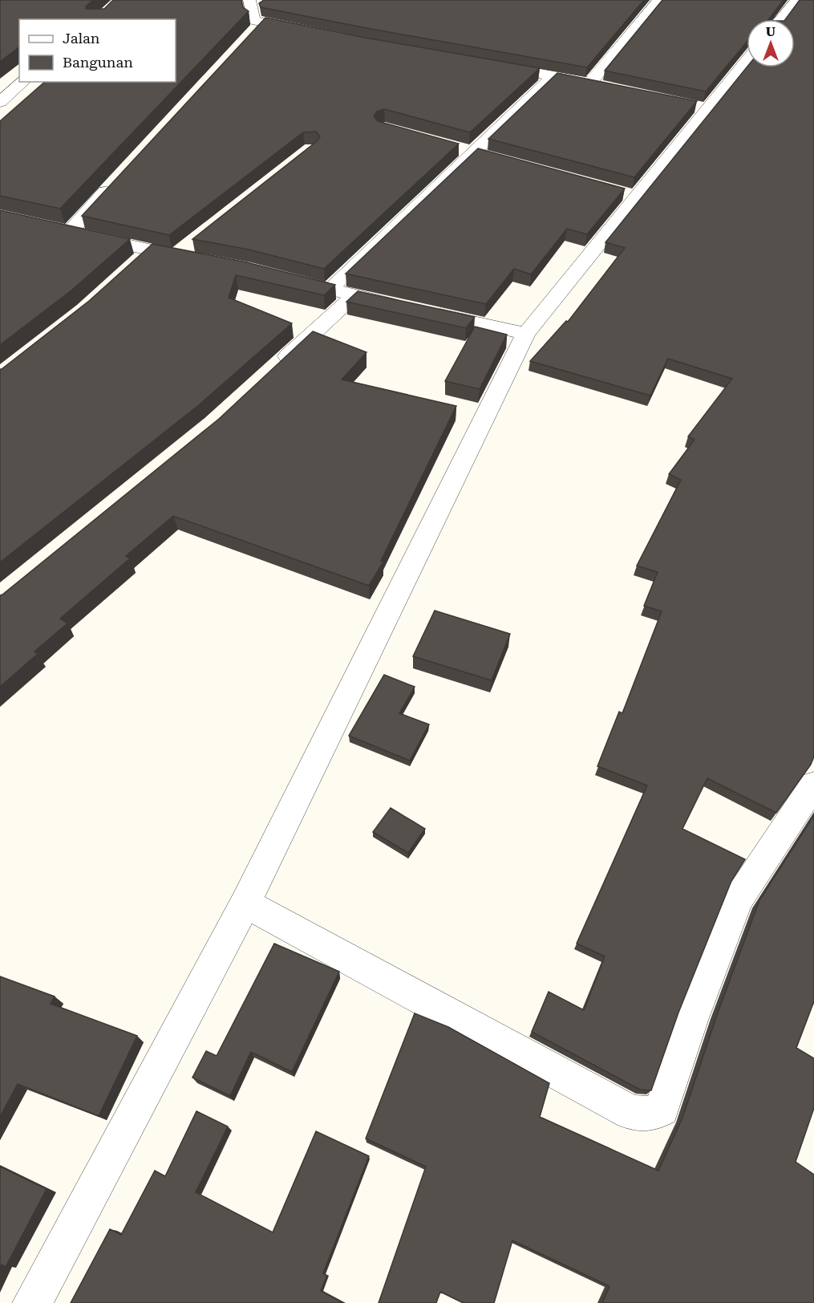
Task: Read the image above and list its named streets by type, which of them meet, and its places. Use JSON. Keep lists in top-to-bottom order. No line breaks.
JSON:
{"legend":["Jalan","Bangunan"],"north":"top"}
